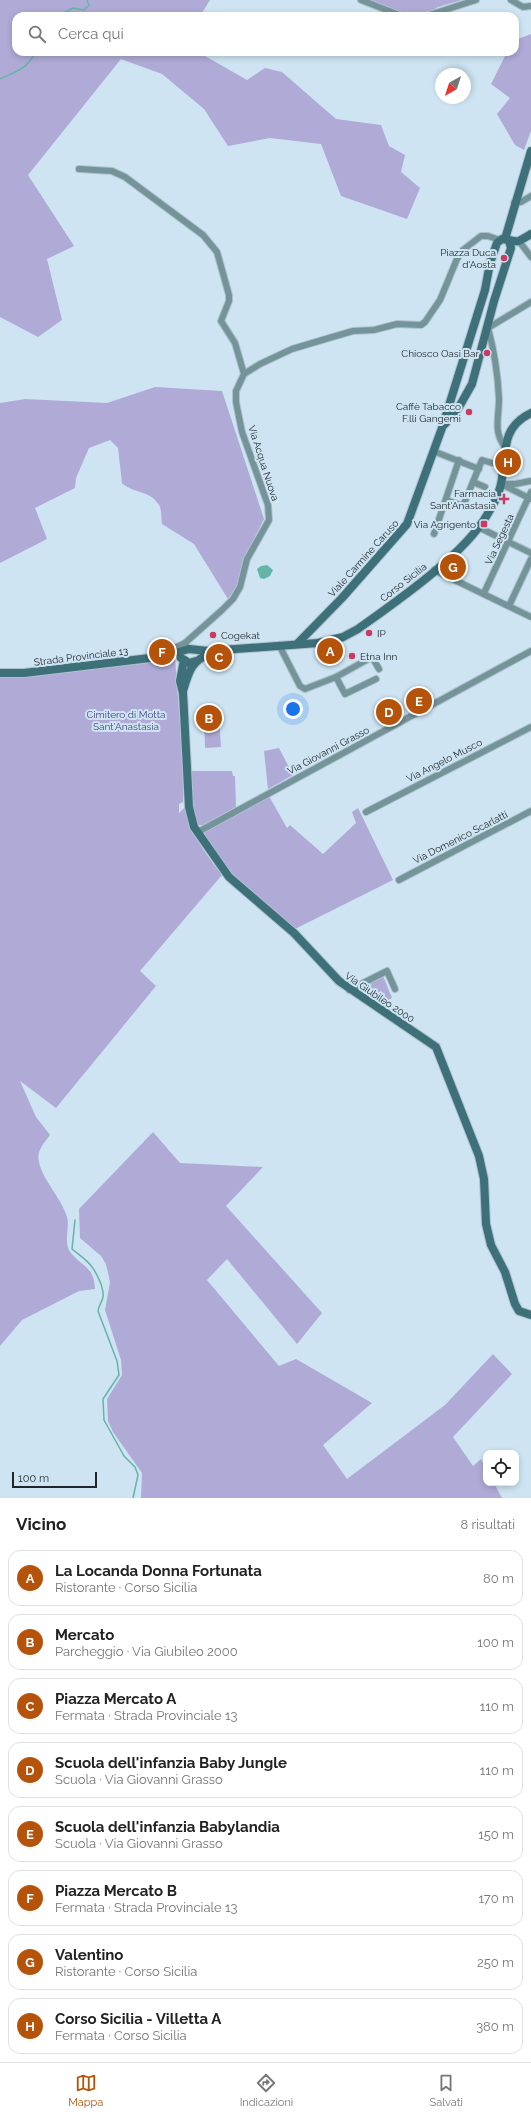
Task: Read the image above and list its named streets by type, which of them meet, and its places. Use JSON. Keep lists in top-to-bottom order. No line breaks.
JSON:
{"streets":{"street":["Via Acqua Nuova","Via Segesta","Viale Carmine Caruso","Corso Sicilia","Strada Provinciale 13","Via Giovanni Grasso","Via Angelo Musco","Via Domenico Scarlatti","Via Giubileo 2000"]},"crossings":[["Via Acqua Nuova","Strada Provinciale 13"],["Via Acqua Nuova","Via Giubileo 2000"],["Viale Carmine Caruso","Corso Sicilia"],["Strada Provinciale 13","Via Giubileo 2000"],["Via Giovanni Grasso","Via Giubileo 2000"]],"parks":["Cimitero di Motta Sant'Anastasia"],"places":{"other":["Piazza Duca d'Aosta","Chiosco Oasi Bar","Caffè Tabacco F.lli Gangemi","IP","Cogekat","Etna Inn"],"health":["Farmacia Sant'Anastasia"],"transit":["Via Agrigento"]},"scale_bar":"100 m","north":"bottom left","page":{"search":"Cerca qui","pins":["H","G","A","F","C","E","D","B"],"scale":"100 m","heading":["Vicino","8 risultati"],"list":[{"mark":"A","name":"La Locanda Donna Fortunata","note":"Ristorante · Corso Sicilia","value":"80 m"},{"mark":"B","name":"Mercato","note":"Parcheggio · Via Giubileo 2000","value":"100 m"},{"mark":"C","name":"Piazza Mercato A","note":"Fermata · Strada Provinciale 13","value":"110 m"},{"mark":"D","name":"Scuola dell'infanzia Baby Jungle","note":"Scuola · Via Giovanni Grasso","value":"110 m"},{"mark":"E","name":"Scuola dell'infanzia Babylandia","note":"Scuola · Via Giovanni Grasso","value":"150 m"},{"mark":"F","name":"Piazza Mercato B","note":"Fermata · Strada Provinciale 13","value":"170 m"},{"mark":"G","name":"Valentino","note":"Ristorante · Corso Sicilia","value":"250 m"},{"mark":"H","name":"Corso Sicilia - Villetta A","note":"Fermata · Corso Sicilia","value":"380 m"}],"nav":["Mappa","Indicazioni","Salvati"]}}
